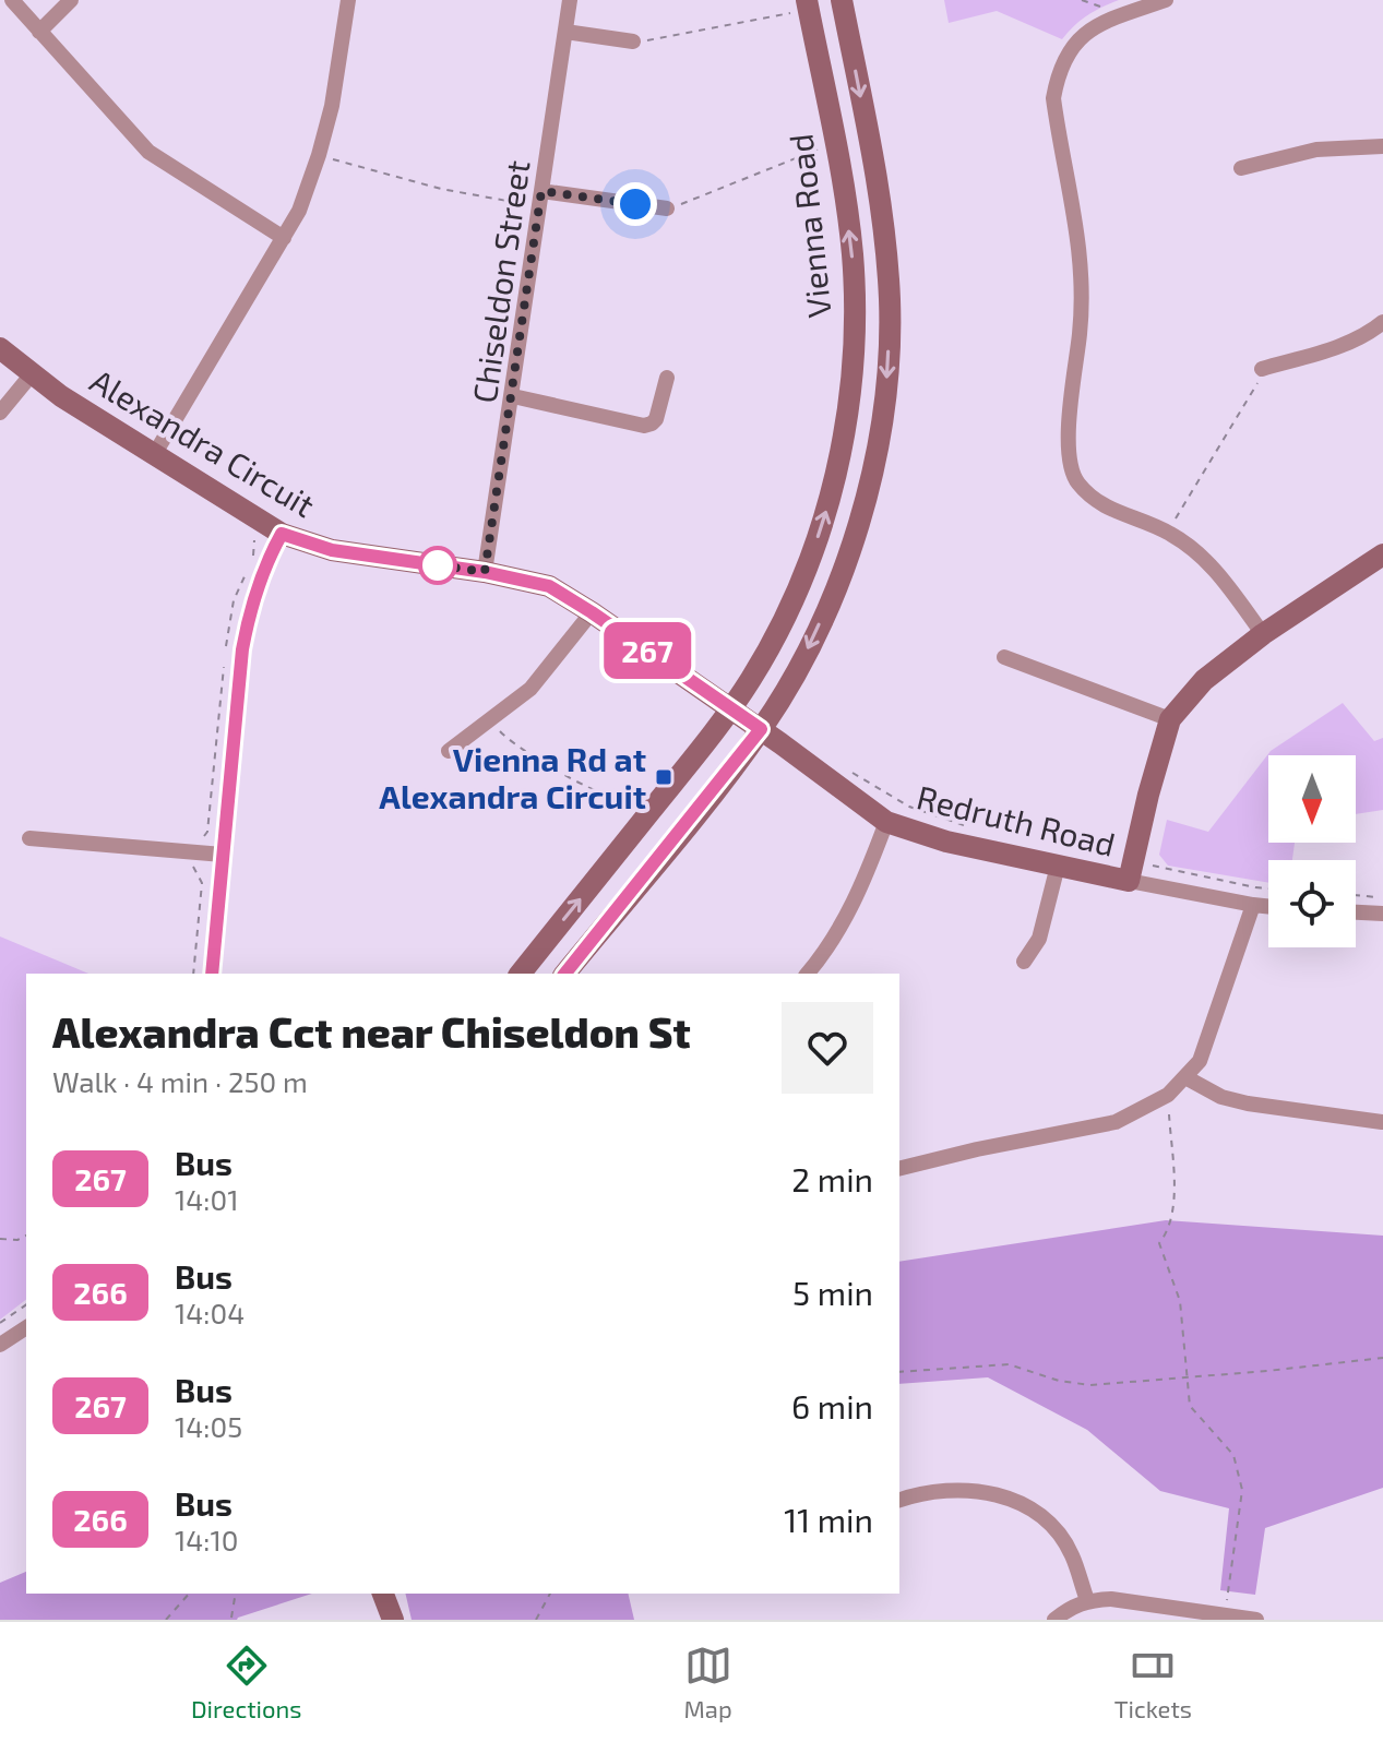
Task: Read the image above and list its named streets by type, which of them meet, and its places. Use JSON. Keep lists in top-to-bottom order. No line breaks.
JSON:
{"streets":{"main road":["Vienna Road","Alexandra Circuit","Redruth Road"],"street":["Chiseldon Street"]},"crossings":[["Vienna Road","Alexandra Circuit"],["Vienna Road","Redruth Road"],["Chiseldon Street","Alexandra Circuit"],["Alexandra Circuit","Redruth Road"]],"places":{"transit":["Vienna Rd at Alexandra Circuit"]},"lines":["bus line 267"],"north":"bottom","page":{"on_map":"267","heading":["Alexandra Cct near Chiseldon St","Walk · 4 min · 250 m"],"list":[{"mark":"267","name":"Bus","note":"14:01","value":"2 min"},{"mark":"266","name":"Bus","note":"14:04","value":"5 min"},{"mark":"267","name":"Bus","note":"14:05","value":"6 min"},{"mark":"266","name":"Bus","note":"14:10","value":"11 min"}],"tabs":["Directions","Map","Tickets"]}}
